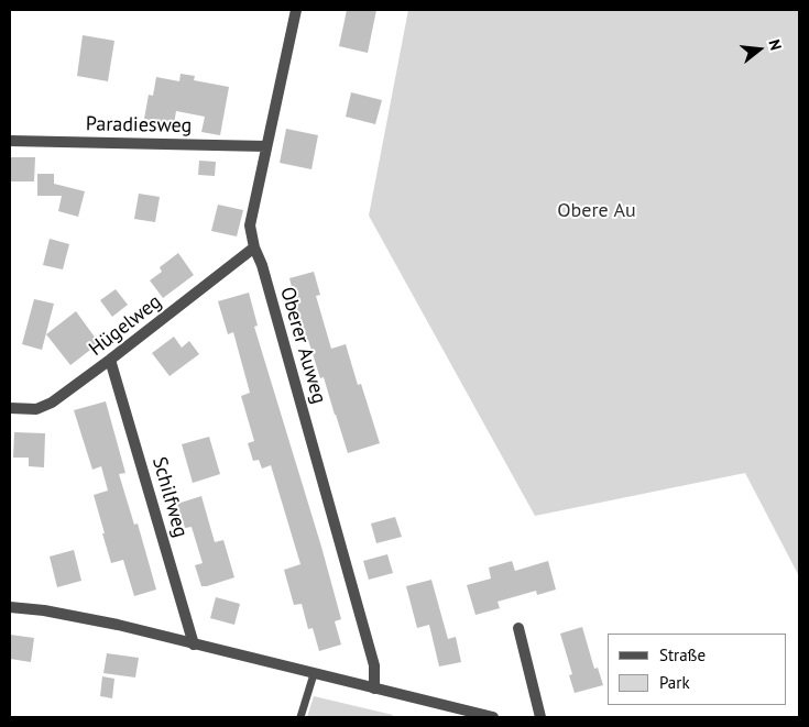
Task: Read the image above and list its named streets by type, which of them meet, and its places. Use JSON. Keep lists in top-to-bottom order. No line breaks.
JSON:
{"streets":{"street":["Paradiesweg","Hügelweg","Oberer Auweg","Schilfweg"]},"crossings":[["Paradiesweg","Oberer Auweg"],["Hügelweg","Oberer Auweg"],["Hügelweg","Schilfweg"]],"parks":["Obere Au"],"legend":["Straße","Park"],"north":"right"}
